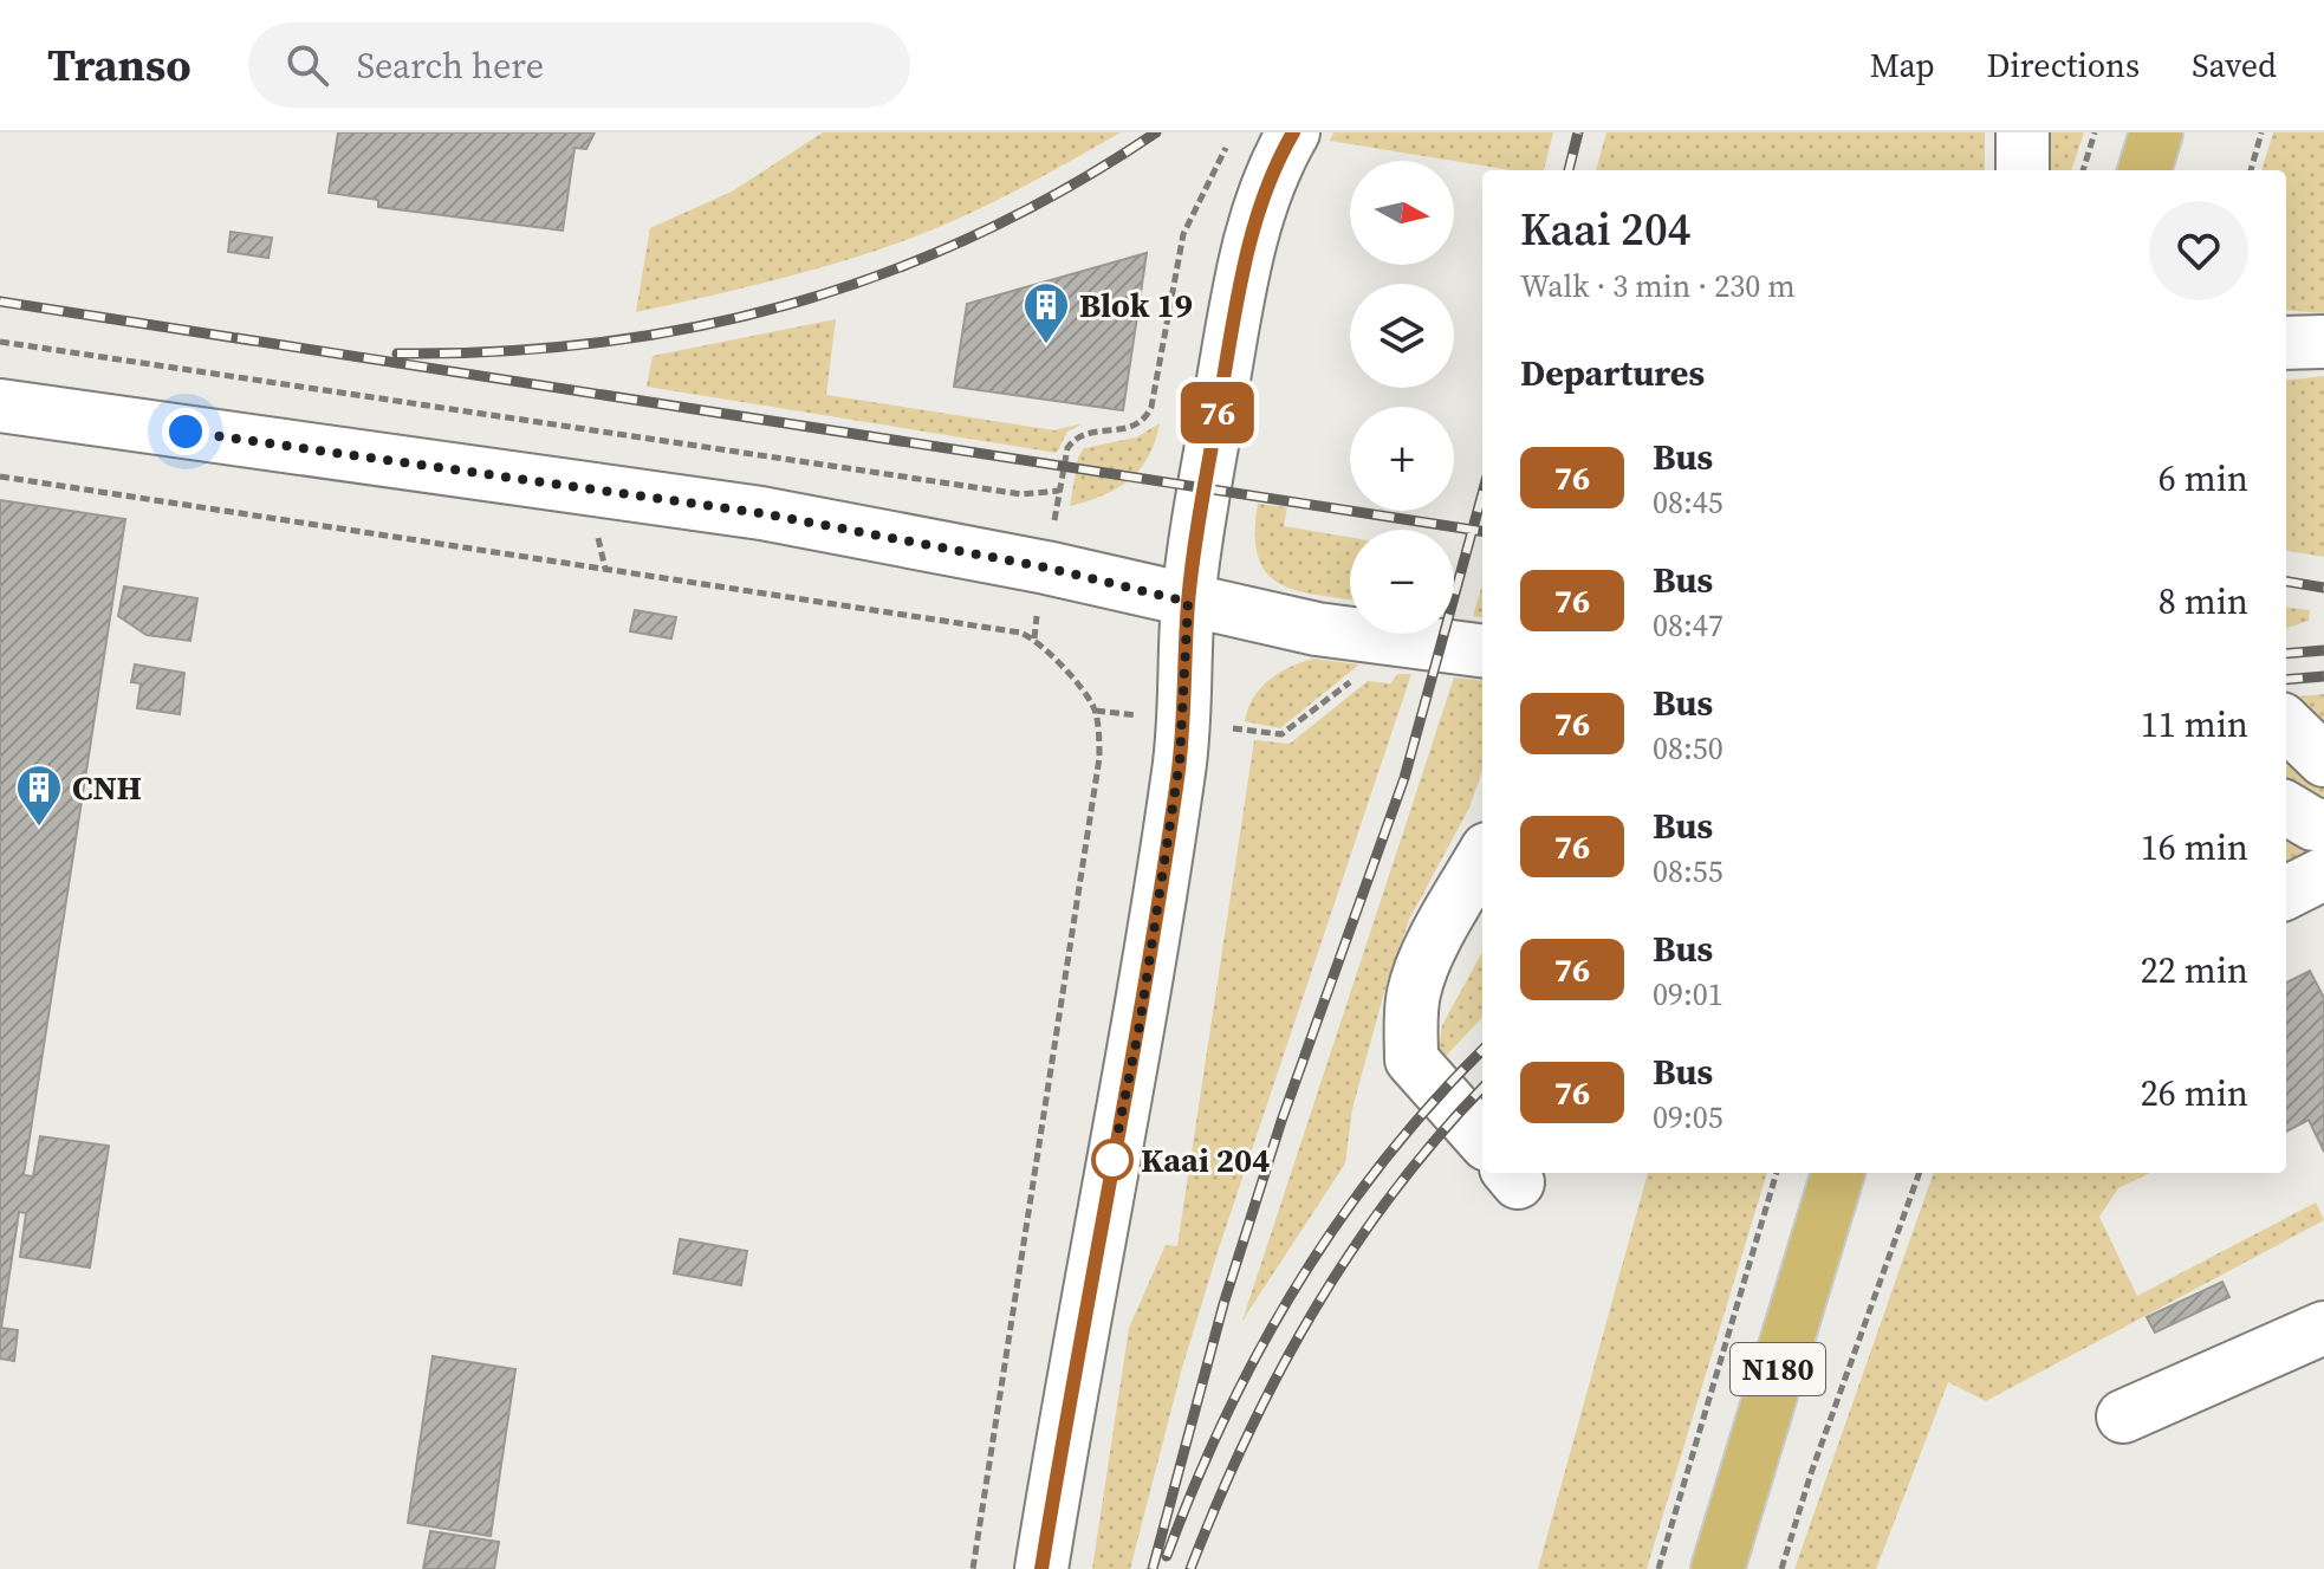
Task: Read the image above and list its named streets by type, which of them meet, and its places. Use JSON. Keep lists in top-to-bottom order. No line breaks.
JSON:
{"streets":{"main road":["N180"]},"places":{"building":["Blok 19","CNH"],"other":["Kaai 204"]},"lines":["bus line 76"],"north":"right","page":{"header":"Transo","search":"Search here","nav":["Map","Directions","Saved"],"on_map":"76","map_buttons":["+","−"],"heading":[["Kaai 204","Walk · 3 min · 230 m"],"Departures"],"list":[{"mark":"76","name":"Bus","note":"08:45","value":"6 min"},{"mark":"76","name":"Bus","note":"08:47","value":"8 min"},{"mark":"76","name":"Bus","note":"08:50","value":"11 min"},{"mark":"76","name":"Bus","note":"08:55","value":"16 min"},{"mark":"76","name":"Bus","note":"09:01","value":"22 min"},{"mark":"76","name":"Bus","note":"09:05","value":"26 min"}]}}
